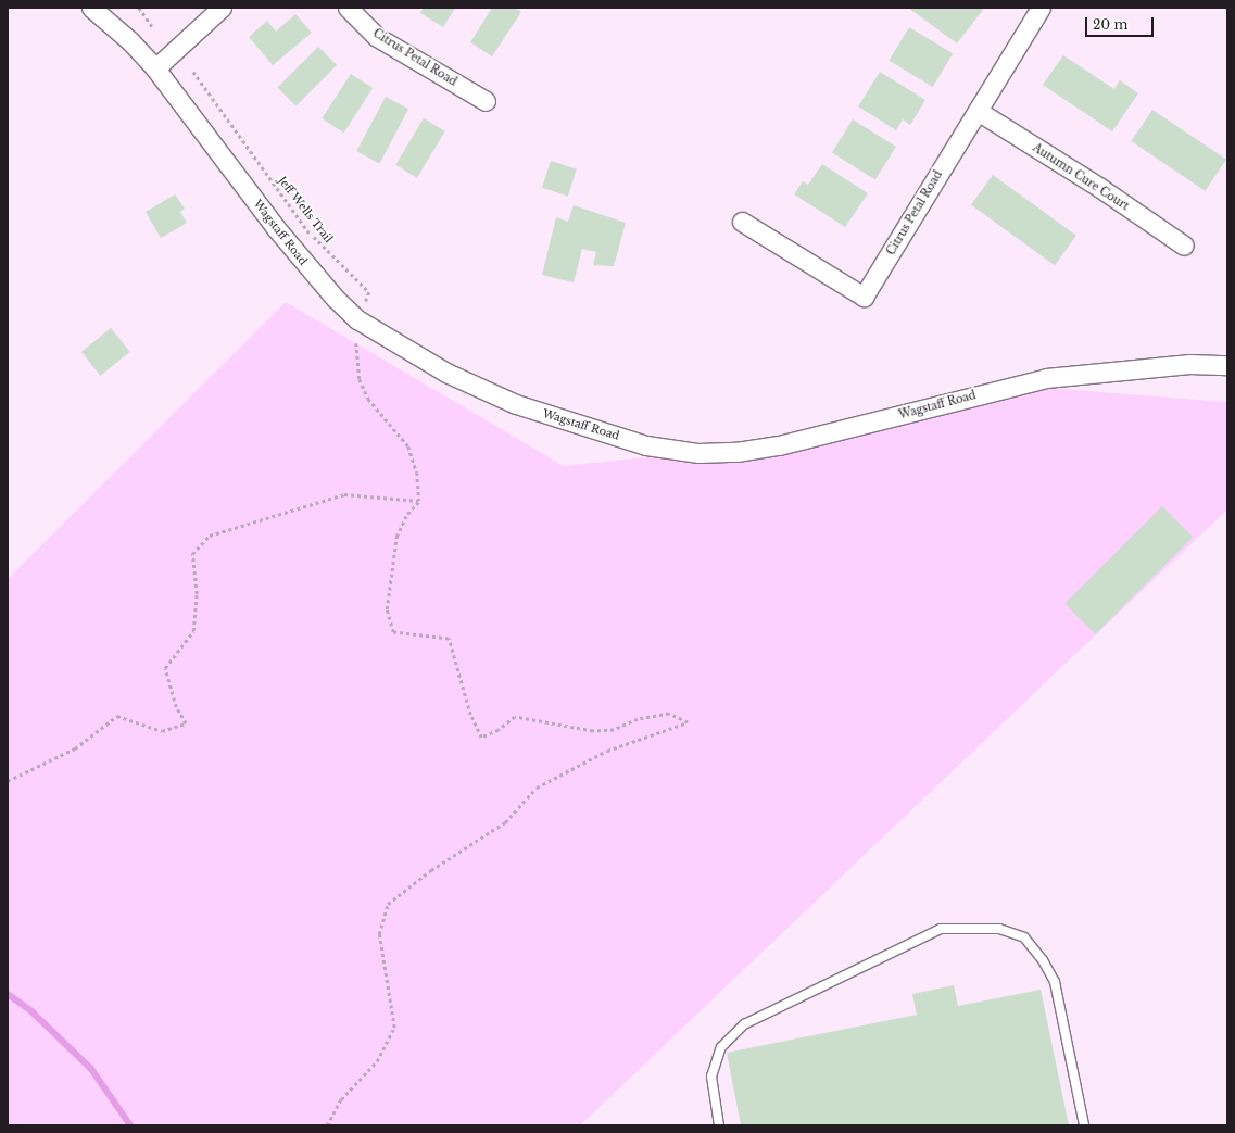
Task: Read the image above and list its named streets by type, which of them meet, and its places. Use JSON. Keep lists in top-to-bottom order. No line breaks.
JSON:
{"streets":{"street":["Citrus Petal Road","Autumn Cure Court","Wagstaff Road"],"path":["Jeff Wells Trail"]},"crossings":[["Citrus Petal Road","Autumn Cure Court"],["Jeff Wells Trail","Wagstaff Road"]],"scale_bar":"20 m"}
